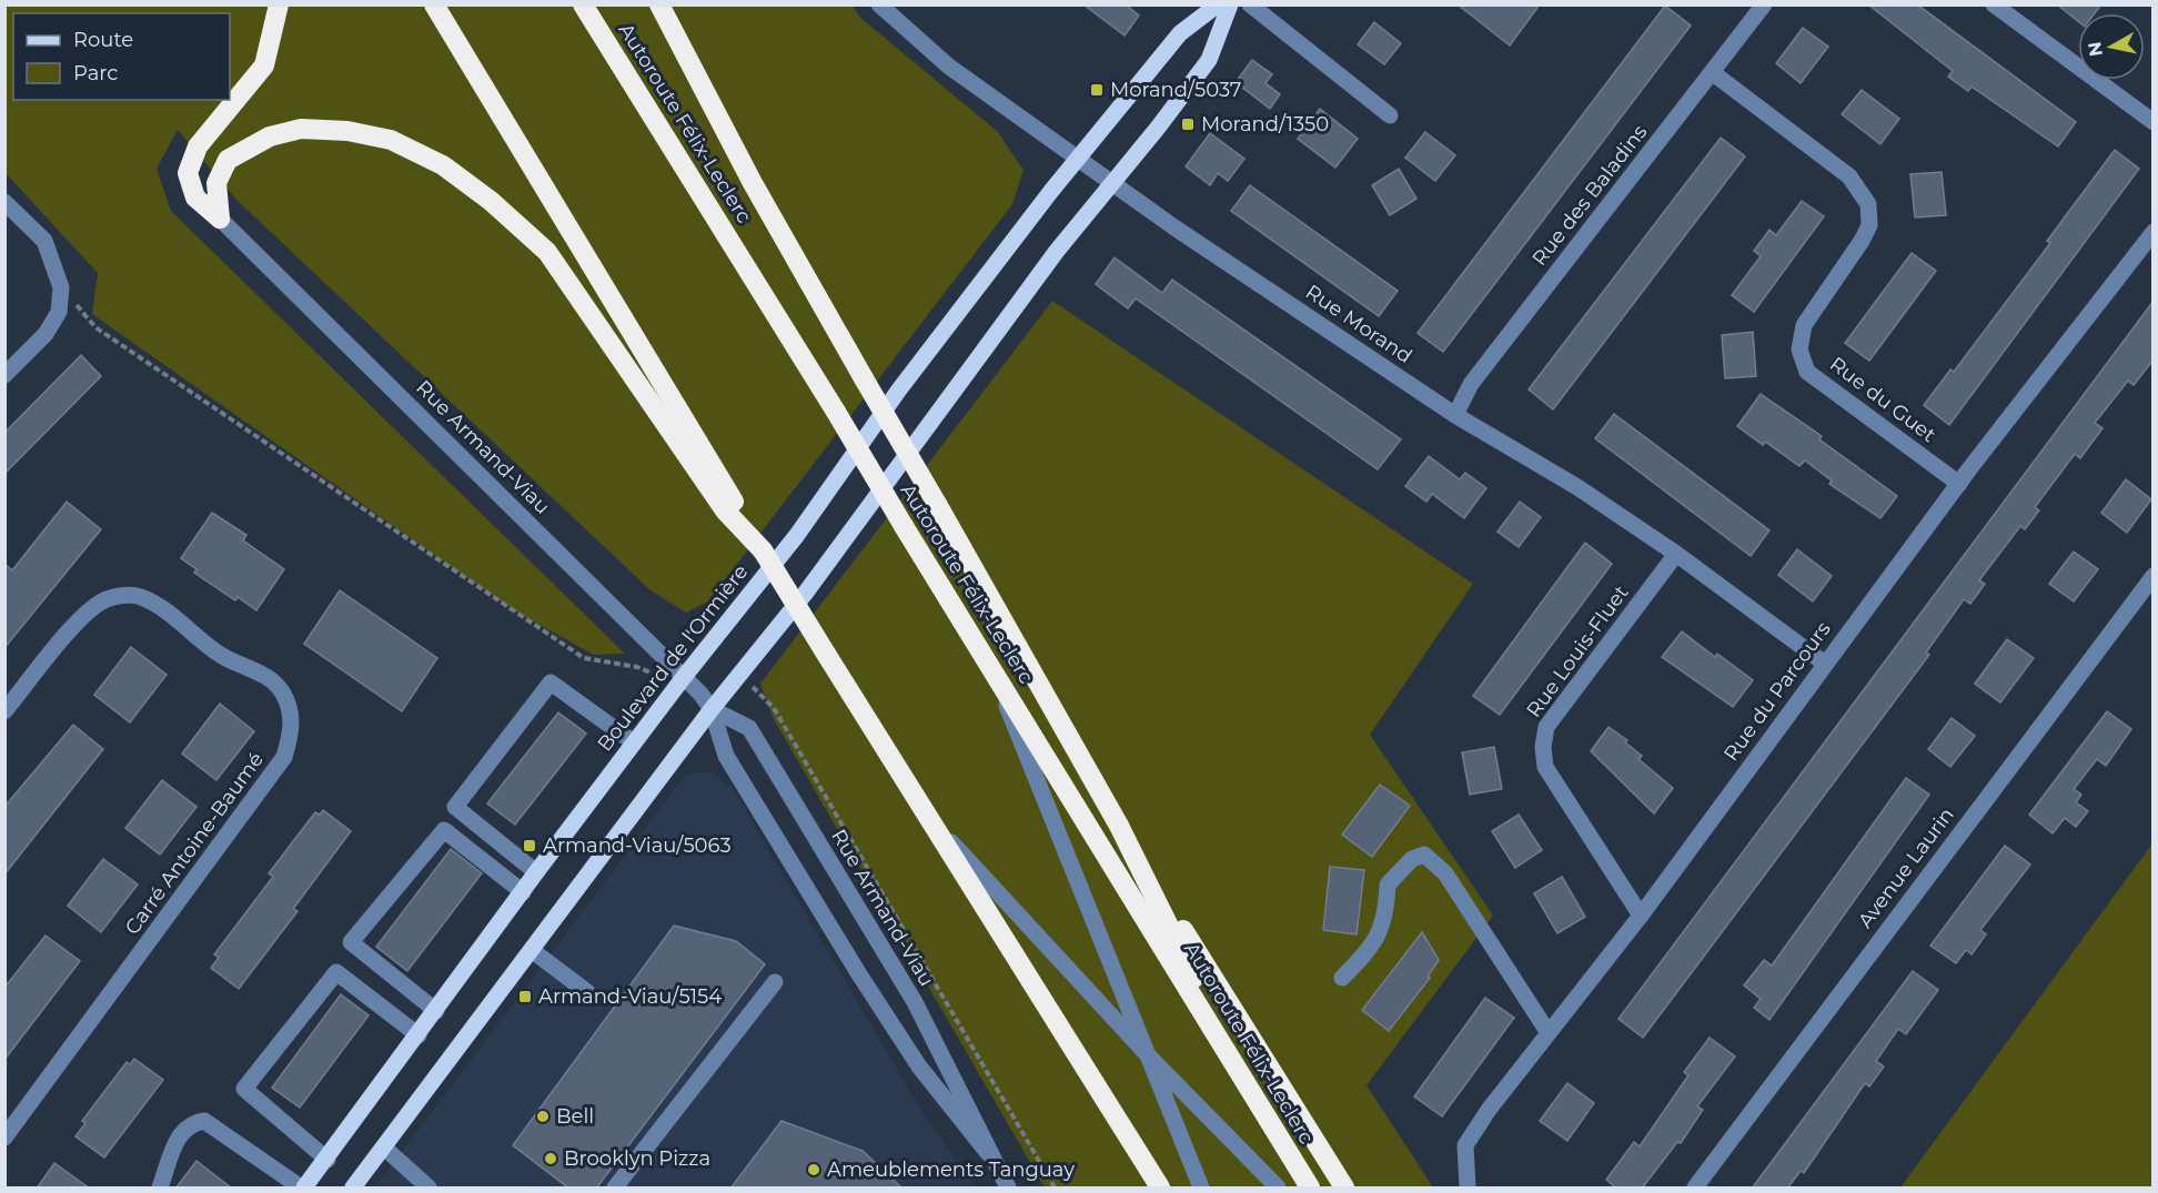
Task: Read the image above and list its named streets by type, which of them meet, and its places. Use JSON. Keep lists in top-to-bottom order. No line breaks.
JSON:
{"streets":{"highway":["Autoroute Félix-Leclerc"],"main road":["Boulevard de l'Ormière"],"street":["Rue des Baladins","Rue Morand","Rue du Guet","Rue Armand-Viau","Rue Louis-Fluet","Rue du Parcours","Carré Antoine-Baumé","Avenue Laurin"]},"crossings":[["Rue des Baladins","Rue Morand"],["Rue des Baladins","Rue du Guet"],["Rue Morand","Rue Louis-Fluet"],["Rue Morand","Boulevard de l'Ormière"],["Rue Morand","Rue du Parcours"],["Rue du Guet","Rue du Parcours"],["Rue Armand-Viau","Boulevard de l'Ormière"],["Rue Louis-Fluet","Rue du Parcours"]],"places":{"transit":["Morand/5037","Morand/1350","Armand-Viau/5063","Armand-Viau/5154"],"other":["Bell","Brooklyn Pizza","Ameublements Tanguay"]},"legend":["Route","Parc"],"north":"left"}
